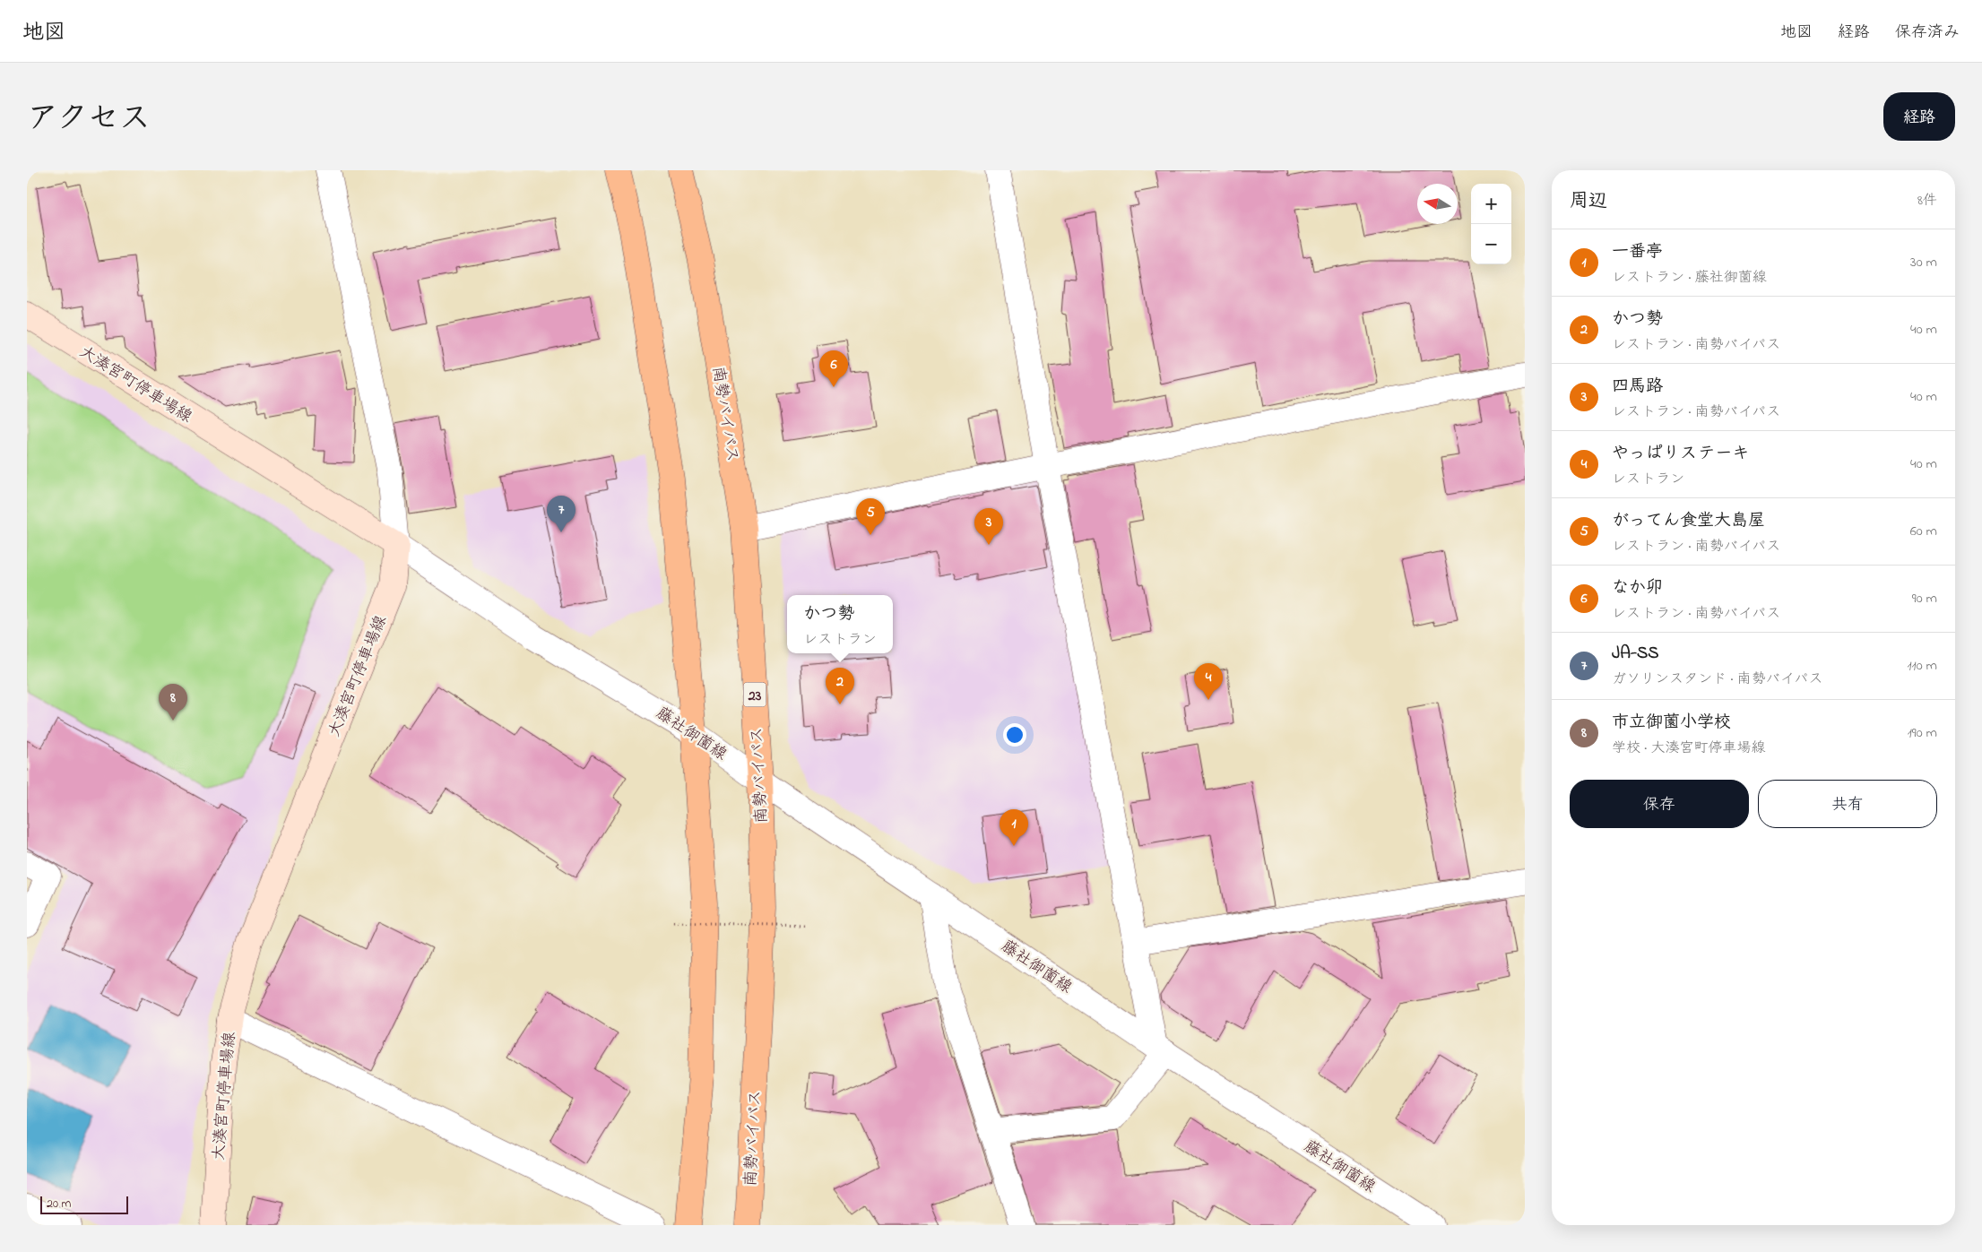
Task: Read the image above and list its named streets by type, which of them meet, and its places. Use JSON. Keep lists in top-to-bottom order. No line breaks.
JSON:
{"streets":{"highway":["南勢バイパス","23"],"main road":["大湊宮町停車場線"],"street":["藤社御薗線"]},"crossings":[["大湊宮町停車場線","藤社御薗線"],["南勢バイパス","藤社御薗線"]],"scale_bar":"20 m","north":"left","page":{"header":"地図","nav":["地図","経路","保存済み"],"title":"アクセス","buttons":["経路",["保存","共有"]],"heading":["周辺","8件"],"map_buttons":["+","−"],"list":[{"mark":"1","name":"一番亭","note":"レストラン · 藤社御薗線","value":"30 m"},{"mark":"2","name":"かつ勢","note":"レストラン · 南勢バイパス","value":"40 m"},{"mark":"3","name":"四馬路","note":"レストラン · 南勢バイパス","value":"40 m"},{"mark":"4","name":"やっぱりステーキ","note":"レストラン","value":"40 m"},{"mark":"5","name":"がってん食堂大島屋","note":"レストラン · 南勢バイパス","value":"60 m"},{"mark":"6","name":"なか卯","note":"レストラン · 南勢バイパス","value":"90 m"},{"mark":"7","name":"JA-SS","note":"ガソリンスタンド · 南勢バイパス","value":"110 m"},{"mark":"8","name":"市立御薗小学校","note":"学校 · 大湊宮町停車場線","value":"190 m"}],"pins":["6","7","5","3","4","2","8","1"],"popup":["かつ勢","レストラン"],"scale":"20 m"}}
